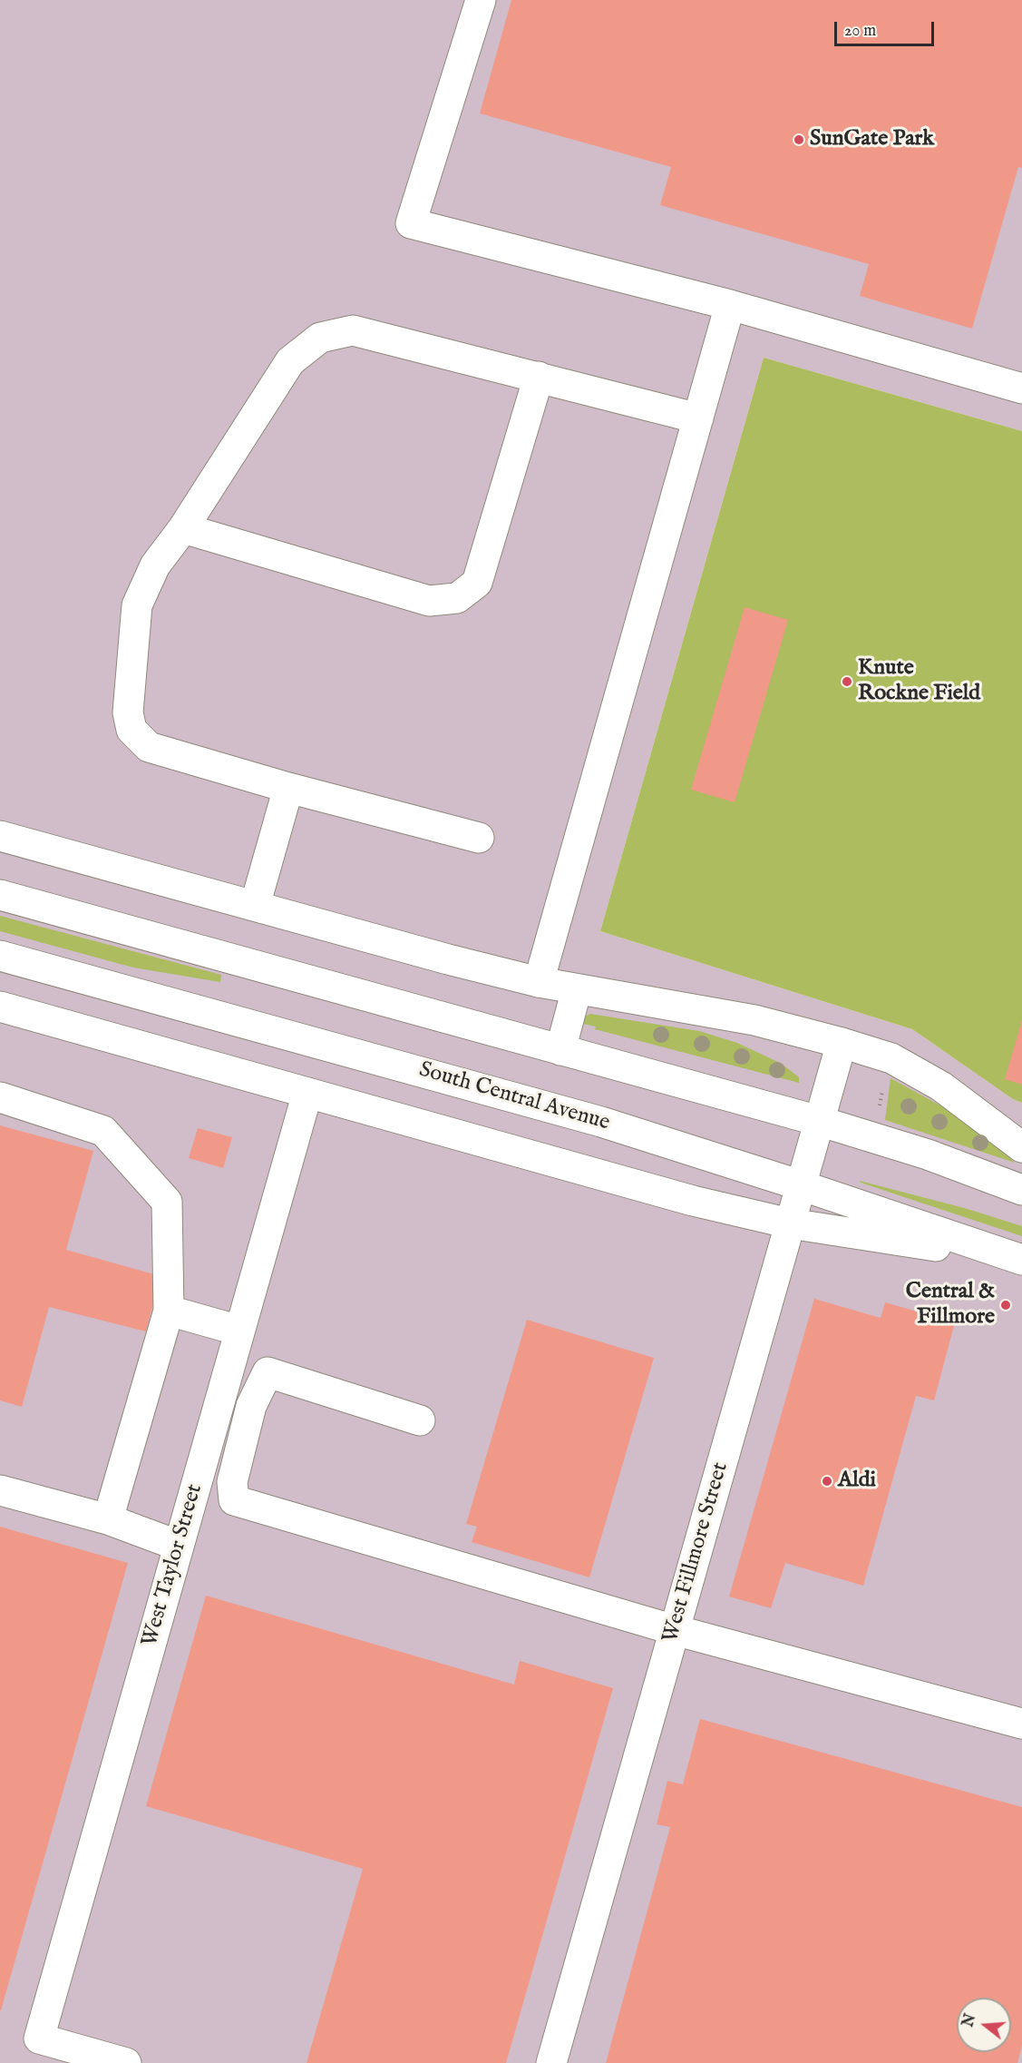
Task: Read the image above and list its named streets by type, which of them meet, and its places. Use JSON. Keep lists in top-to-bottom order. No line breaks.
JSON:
{"streets":{"main road":["South Central Avenue","West Fillmore Street","West Taylor Street"]},"crossings":[["South Central Avenue","West Fillmore Street"]],"places":["SunGate Park","Knute Rockne Field","Central & Fillmore","Aldi"],"scale_bar":"20 m","north":"left"}
